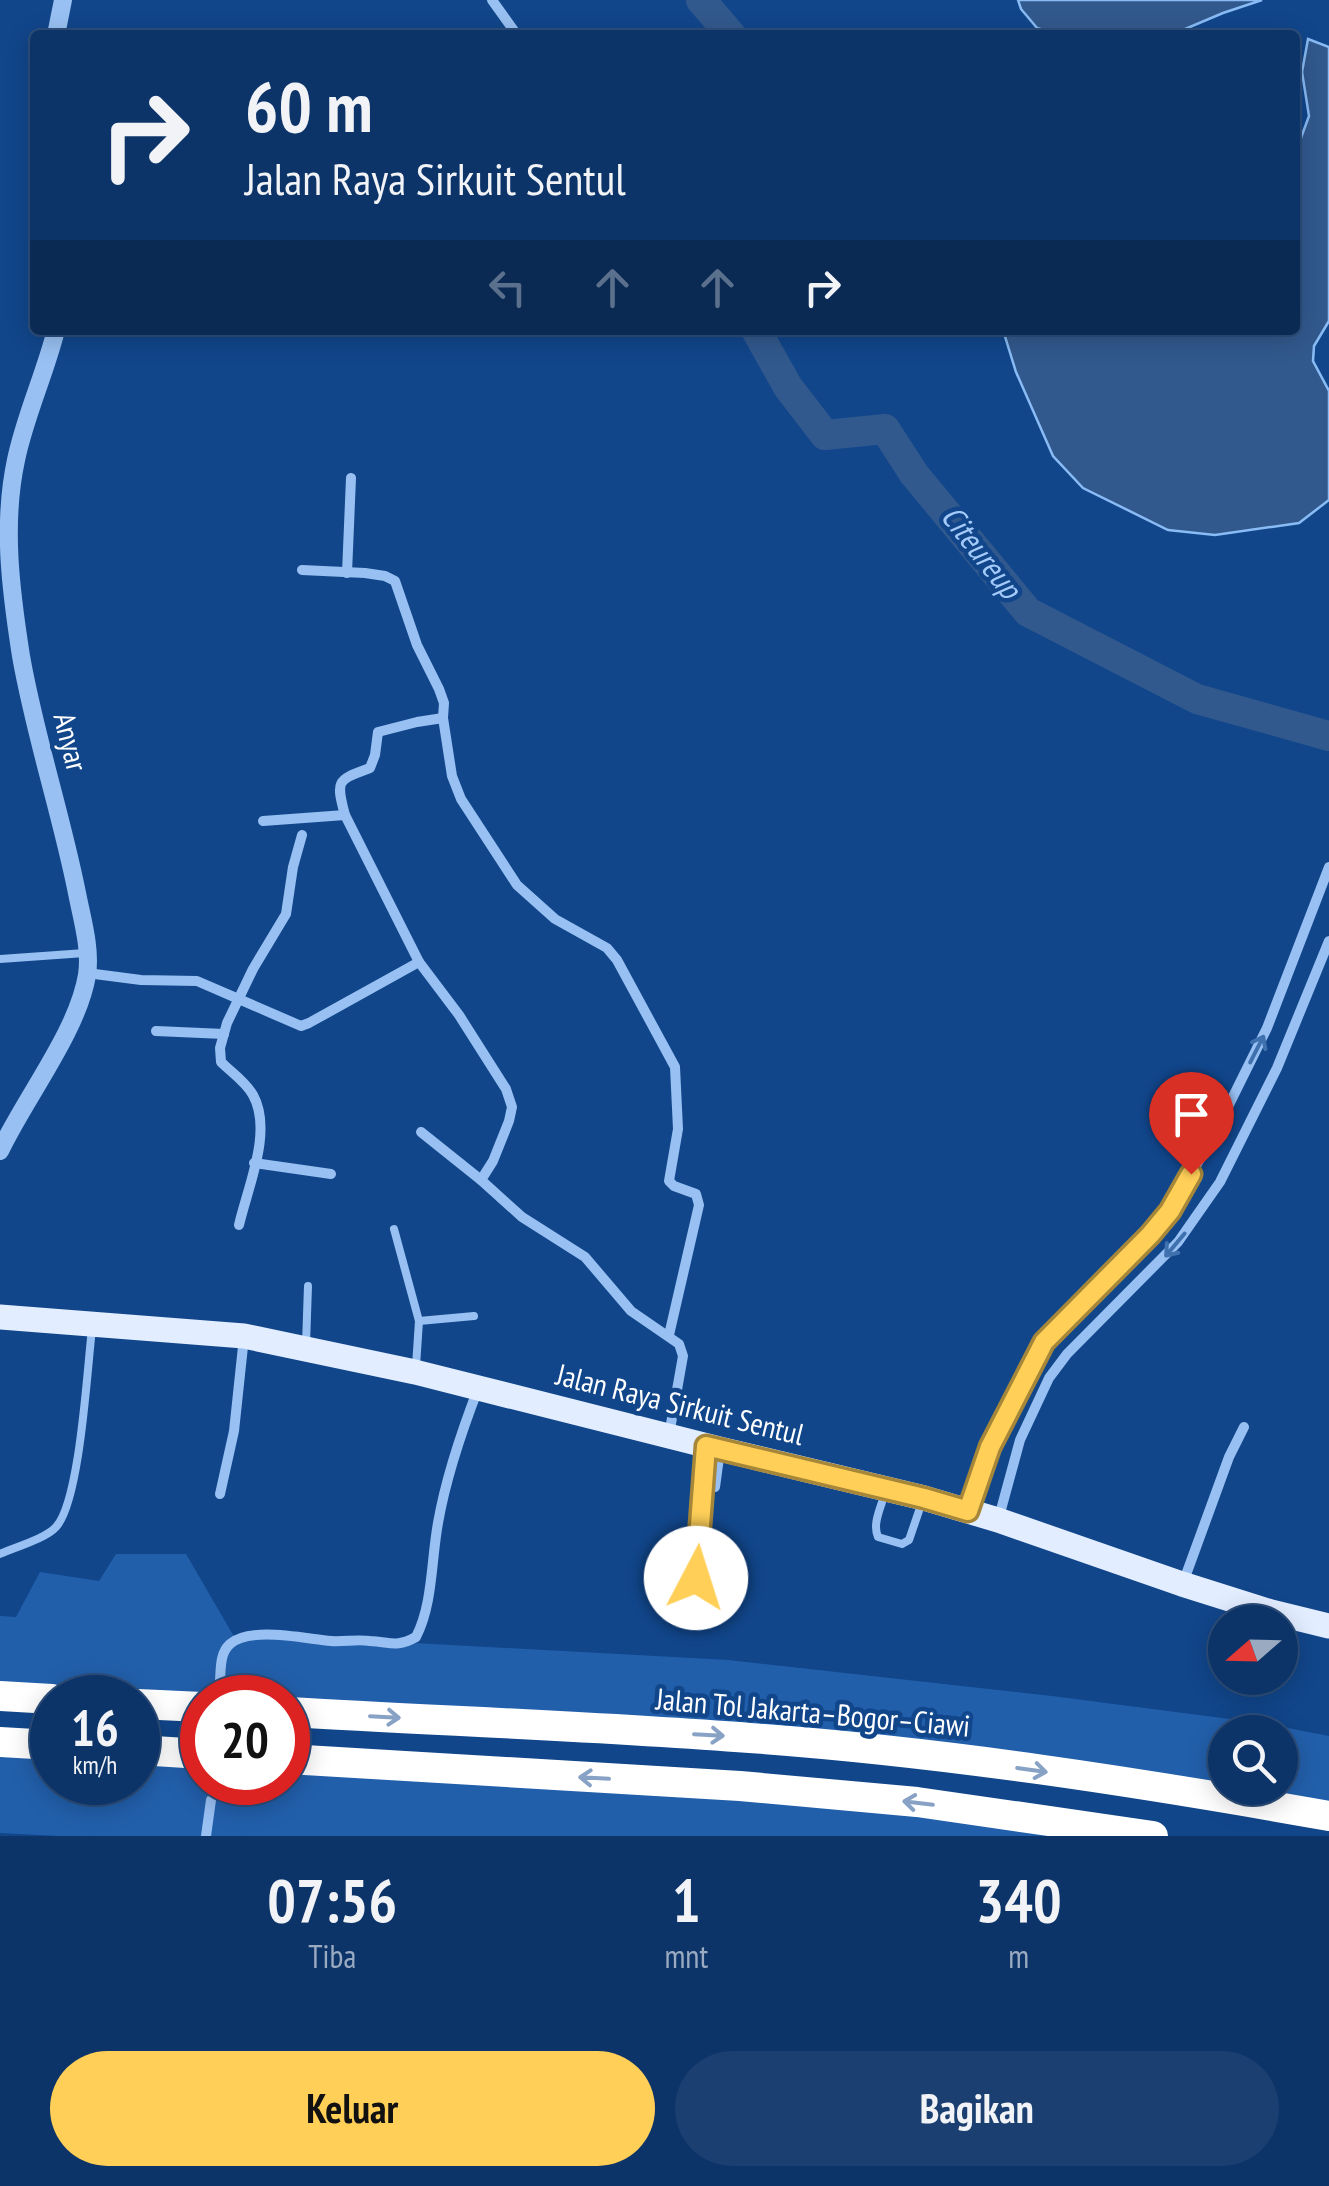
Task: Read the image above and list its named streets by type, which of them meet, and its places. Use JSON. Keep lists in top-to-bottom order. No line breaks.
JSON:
{"streets":{"highway":["Jalan Tol Jakarta–Bogor–Ciawi"],"main road":["Jalan Raya Sirkuit Sentul"],"street":["Anyar"]},"water":["Citeureup"],"north":"left","page":{"turn":["60 m","Jalan Raya Sirkuit Sentul"],"speed":"16 km/h","limit":"20","eta":["07:56","Tiba","1","mnt","340","m"],"buttons":["Keluar","Bagikan"]}}
